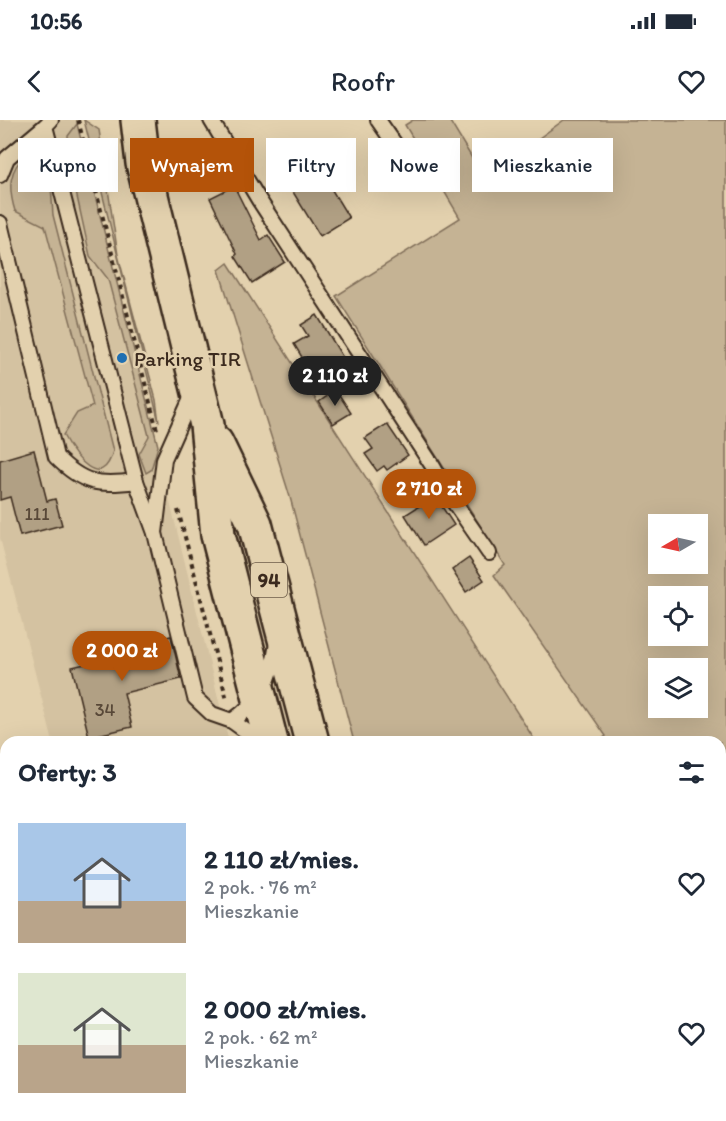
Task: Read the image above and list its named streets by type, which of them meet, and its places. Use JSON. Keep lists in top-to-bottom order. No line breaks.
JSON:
{"streets":{"main road":["94"]},"places":["Parking TIR"],"house_numbers":["111","34"],"north":"left","page":{"status":"10:56","header":"Roofr","chip":["Kupno","Wynajem","Filtry","Nowe","Mieszkanie"],"price":["2 110 zł","2 710 zł","2 000 zł"],"heading":"Oferty: 3","list":[{"name":"2 110 zł/mies.","note":"2 pok. · 76 m² · Mieszkanie"},{"name":"2 000 zł/mies.","note":"2 pok. · 62 m² · Mieszkanie"}]}}
